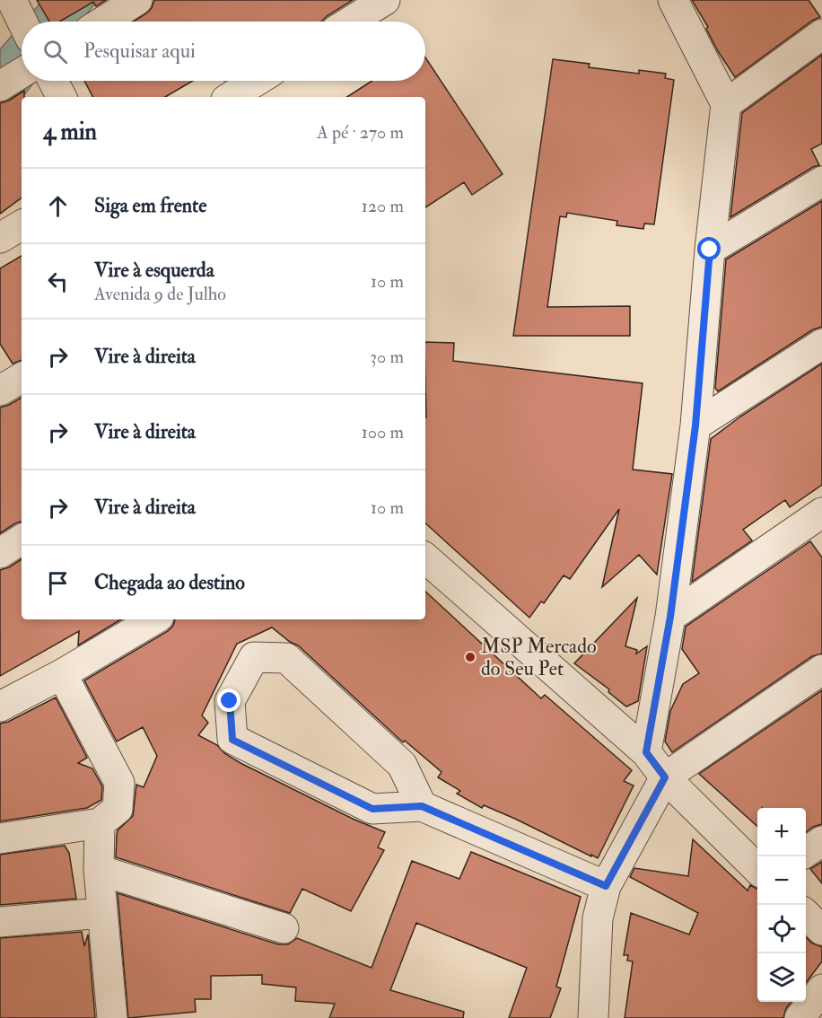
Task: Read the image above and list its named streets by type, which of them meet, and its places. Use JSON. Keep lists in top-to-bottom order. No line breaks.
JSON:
{"places":["MSP Mercado do Seu Pet"],"page":{"search":"Pesquisar aqui","heading":["4 min","A pé · 270 m"],"list":[["Siga em frente","120 m"],["Vire à esquerda","Avenida 9 de Julho","10 m"],["Vire à direita","30 m"],["Vire à direita","100 m"],["Vire à direita","10 m"],"Chegada ao destino"],"map_buttons":["+","−"]}}
